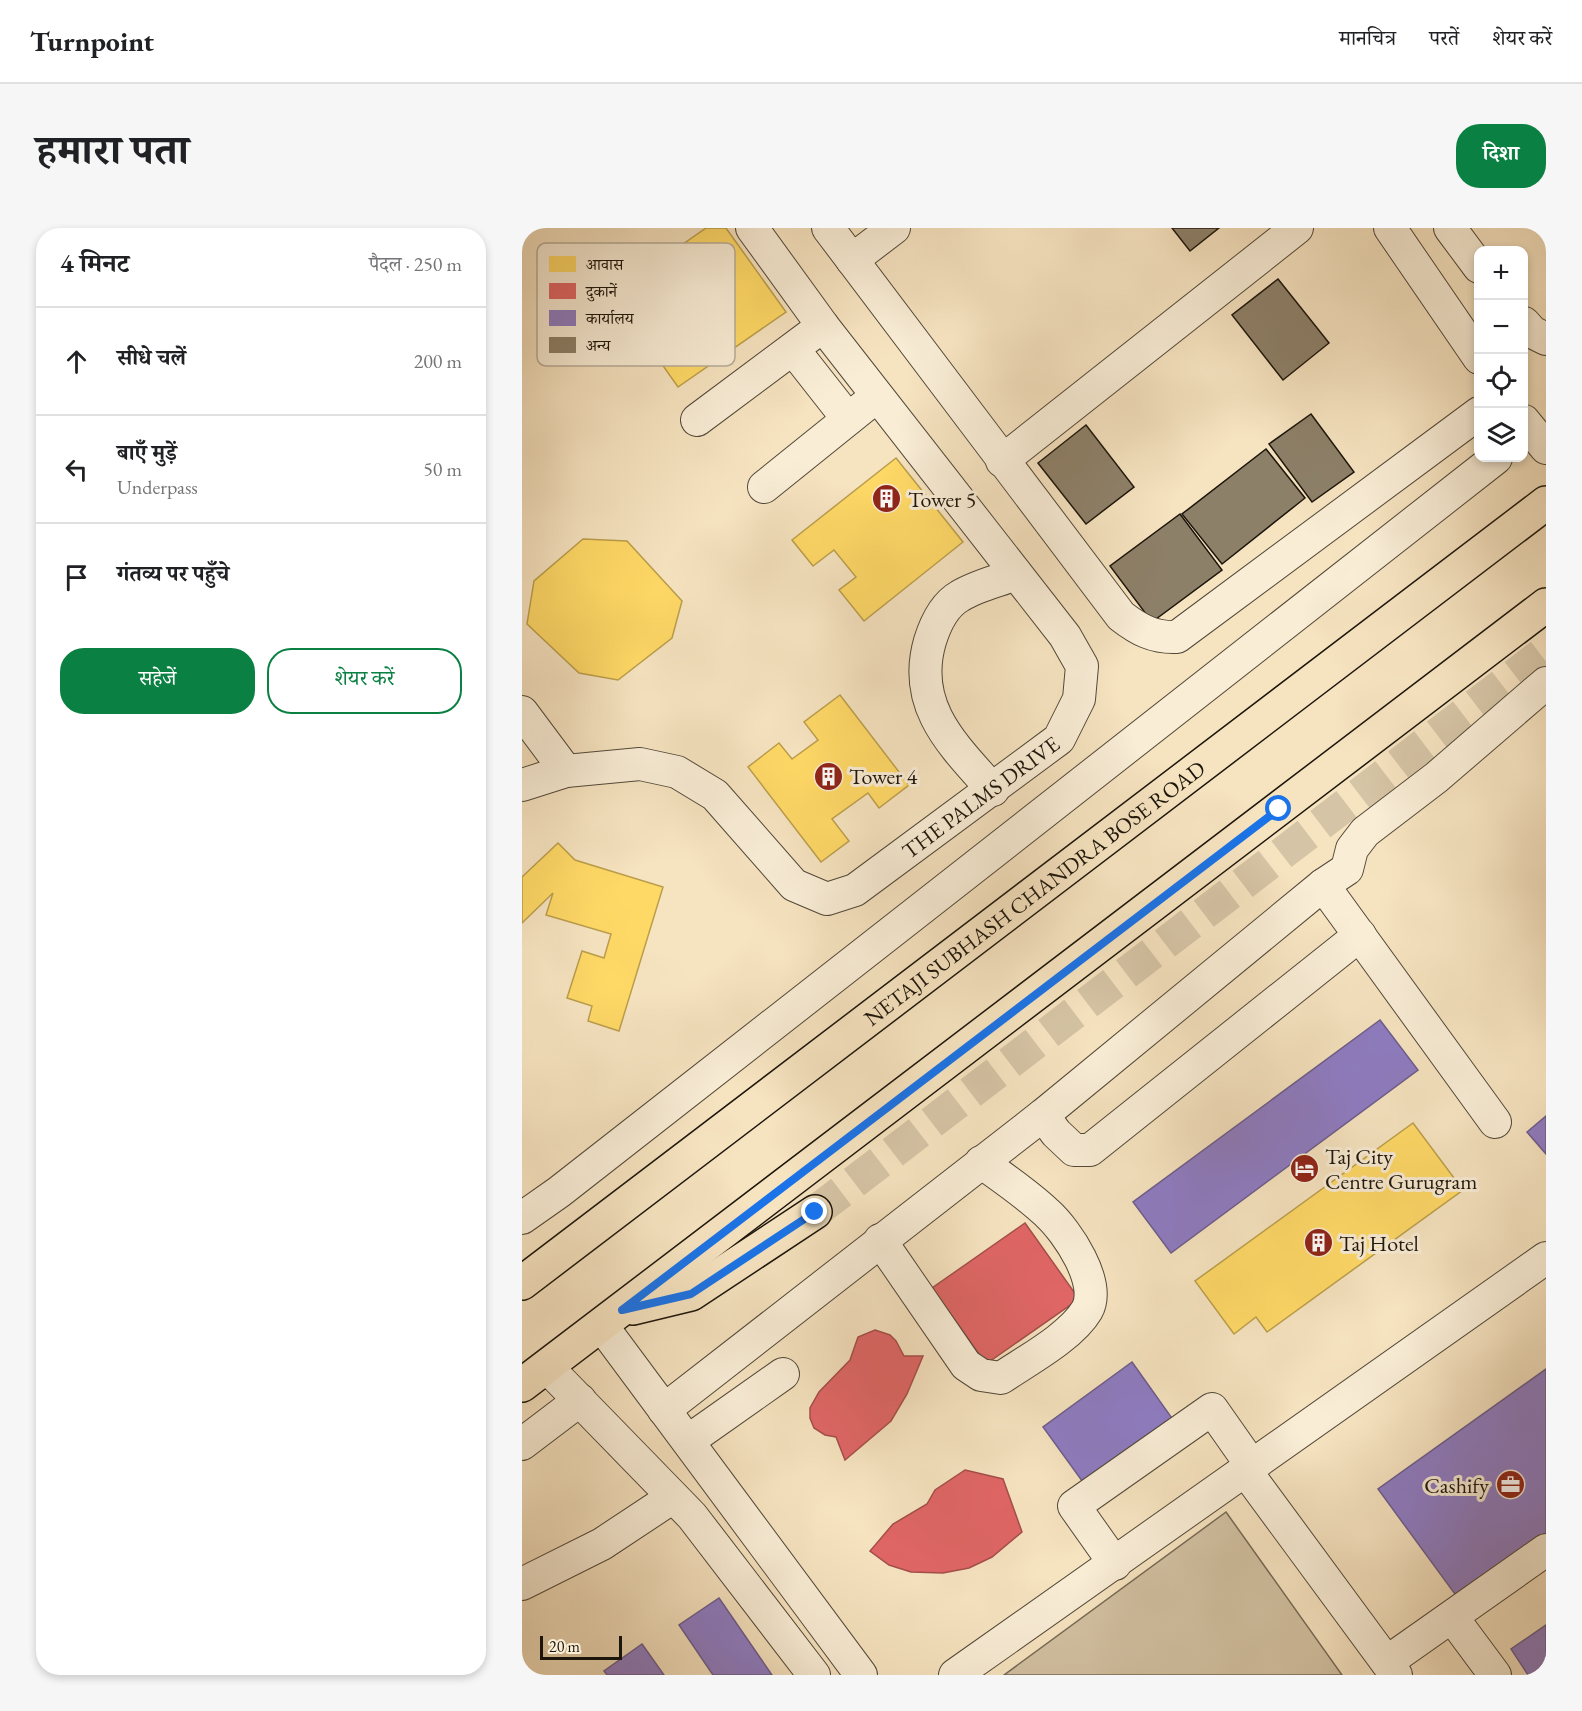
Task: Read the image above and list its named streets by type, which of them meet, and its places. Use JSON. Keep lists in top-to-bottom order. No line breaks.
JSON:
{"streets":{"main road":["NETAJI SUBHASH CHANDRA BOSE ROAD"],"street":["THE PALMS DRIVE"]},"places":{"building":["Tower 5","Tower 4","Taj Hotel"],"hotel":["Taj City Centre Gurugram"],"office":["Cashify"]},"legend":["आवास","दुकानें","कार्यालय","अन्य"],"scale_bar":"20 m","page":{"header":"Turnpoint","nav":["मानचित्र","परतें","शेयर करें"],"title":"हमारा पता","buttons":["दिशा",["सहेजें","शेयर करें"]],"heading":["4 मिनट","पैदल · 250 m"],"map_buttons":["+","−"],"list":[["सीधे चलें","200 m"],["बाएँ मुड़ें","Underpass","50 m"],"गंतव्य पर पहुँचे"],"scale":"20 m"}}
